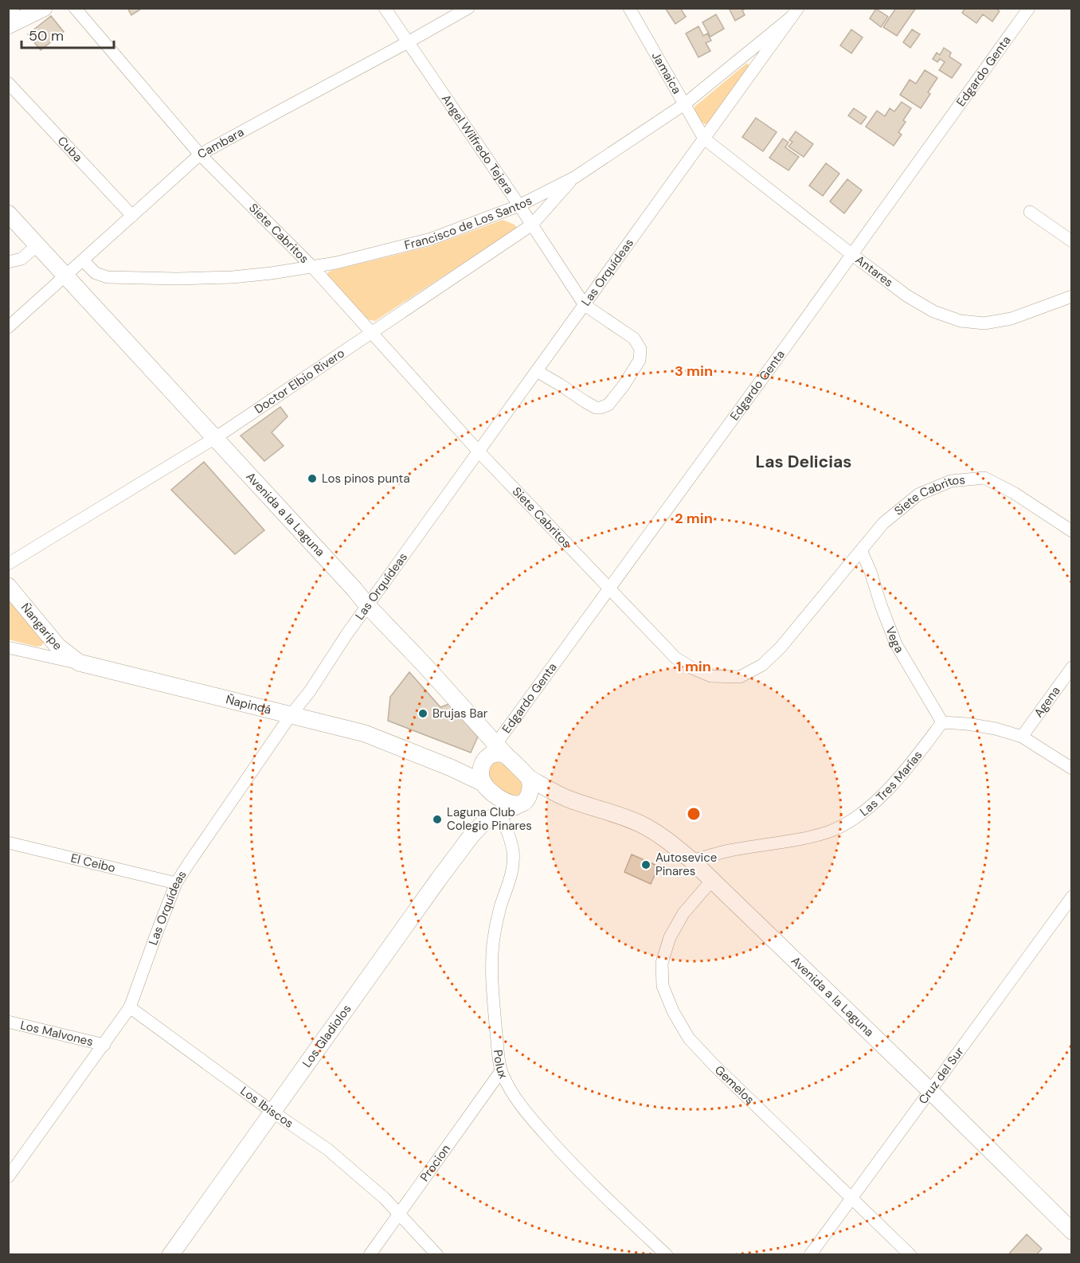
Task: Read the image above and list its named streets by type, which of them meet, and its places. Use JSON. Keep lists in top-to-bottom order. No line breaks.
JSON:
{"streets":{"street":["Edgardo Genta","Jamaica","Cambara","Angel Wilfredo Tejera","Cuba","Francisco de Los Santos","Siete Cabritos","Antares","Las Orquídeas","Doctor Elbio Rivero","Avenida a la Laguna","Ñangaripe","Vega","Agena","Ñapindá","Las Tres Marías","El Ceibo","Los Malvones","Los Gladiolos","Polux","Cruz del Sur","Gemelos","Los Ibiscos","Procion"]},"crossings":[["Edgardo Genta","Siete Cabritos"],["Edgardo Genta","Antares"],["Edgardo Genta","Avenida a la Laguna"],["Jamaica","Francisco de Los Santos"],["Jamaica","Antares"],["Jamaica","Las Orquídeas"],["Cambara","Angel Wilfredo Tejera"],["Cambara","Cuba"],["Cambara","Francisco de Los Santos"],["Cambara","Siete Cabritos"],["Cambara","Avenida a la Laguna"],["Angel Wilfredo Tejera","Francisco de Los Santos"],["Angel Wilfredo Tejera","Las Orquídeas"],["Angel Wilfredo Tejera","Doctor Elbio Rivero"],["Francisco de Los Santos","Siete Cabritos"],["Francisco de Los Santos","Las Orquídeas"],["Francisco de Los Santos","Doctor Elbio Rivero"],["Siete Cabritos","Las Orquídeas"],["Siete Cabritos","Doctor Elbio Rivero"],["Siete Cabritos","Vega"],["Antares","Las Orquídeas"],["Las Orquídeas","Avenida a la Laguna"],["Las Orquídeas","Ñapindá"],["Las Orquídeas","El Ceibo"],["Las Orquídeas","Los Malvones"],["Las Orquídeas","Los Ibiscos"],["Doctor Elbio Rivero","Avenida a la Laguna"],["Avenida a la Laguna","Ñapindá"],["Avenida a la Laguna","Las Tres Marías"],["Avenida a la Laguna","Los Gladiolos"],["Avenida a la Laguna","Cruz del Sur"],["Avenida a la Laguna","Gemelos"],["Ñangaripe","Ñapindá"],["Vega","Las Tres Marías"],["Ñapindá","Los Gladiolos"],["Los Gladiolos","Polux"],["Los Gladiolos","Los Ibiscos"],["Polux","Procion"],["Cruz del Sur","Gemelos"],["Los Ibiscos","Procion"]],"districts":["Las Delicias"],"places":["Los pinos punta","Brujas Bar","Laguna Club Colegio Pinares","Autosevice Pinares"],"scale_bar":"50 m","rings":["3 min","2 min","1 min"]}
